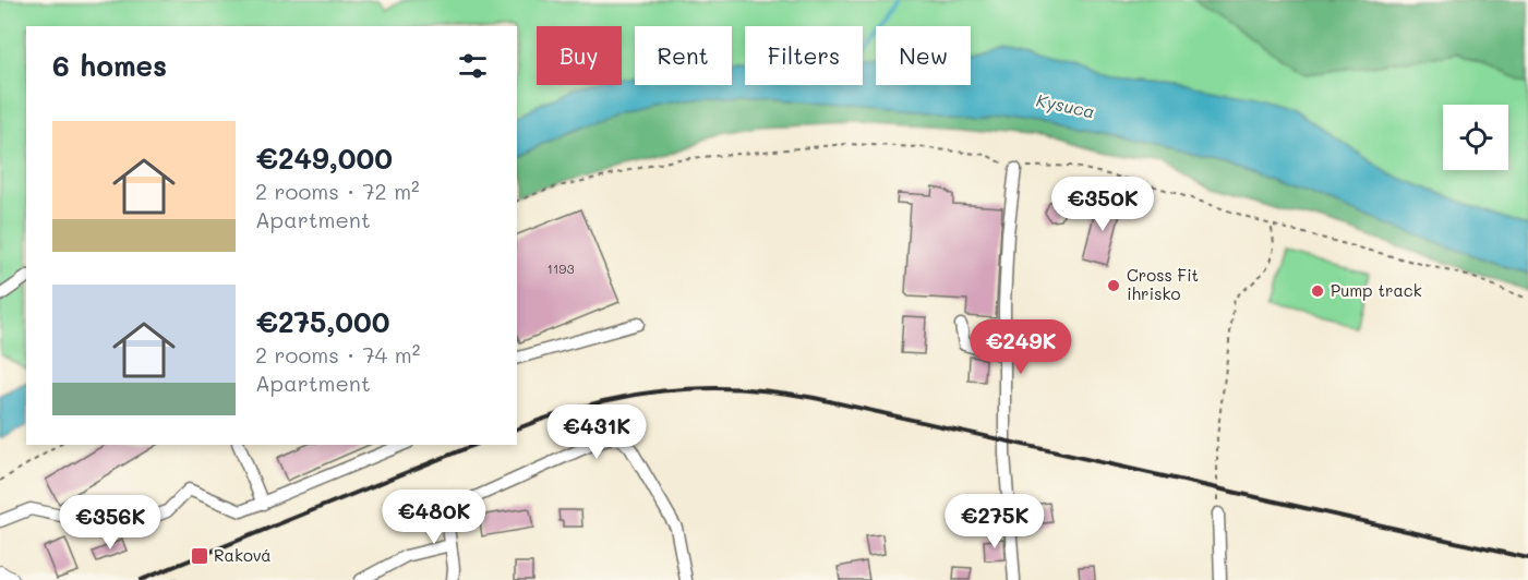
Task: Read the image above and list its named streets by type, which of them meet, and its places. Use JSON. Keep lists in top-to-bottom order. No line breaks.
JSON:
{"water":["Kysuca"],"places":{"other":["Cross Fit ihrisko","Pump track"],"transit":["Raková"]},"house_numbers":["1193"],"page":{"chip":["Buy","Rent","Filters","New"],"heading":"6 homes","list":[{"name":"€249,000","note":"2 rooms · 72 m² · Apartment"},{"name":"€275,000","note":"2 rooms · 74 m² · Apartment"}],"price":["€350K","€249K","€431K","€480K","€275K","€356K"]}}
